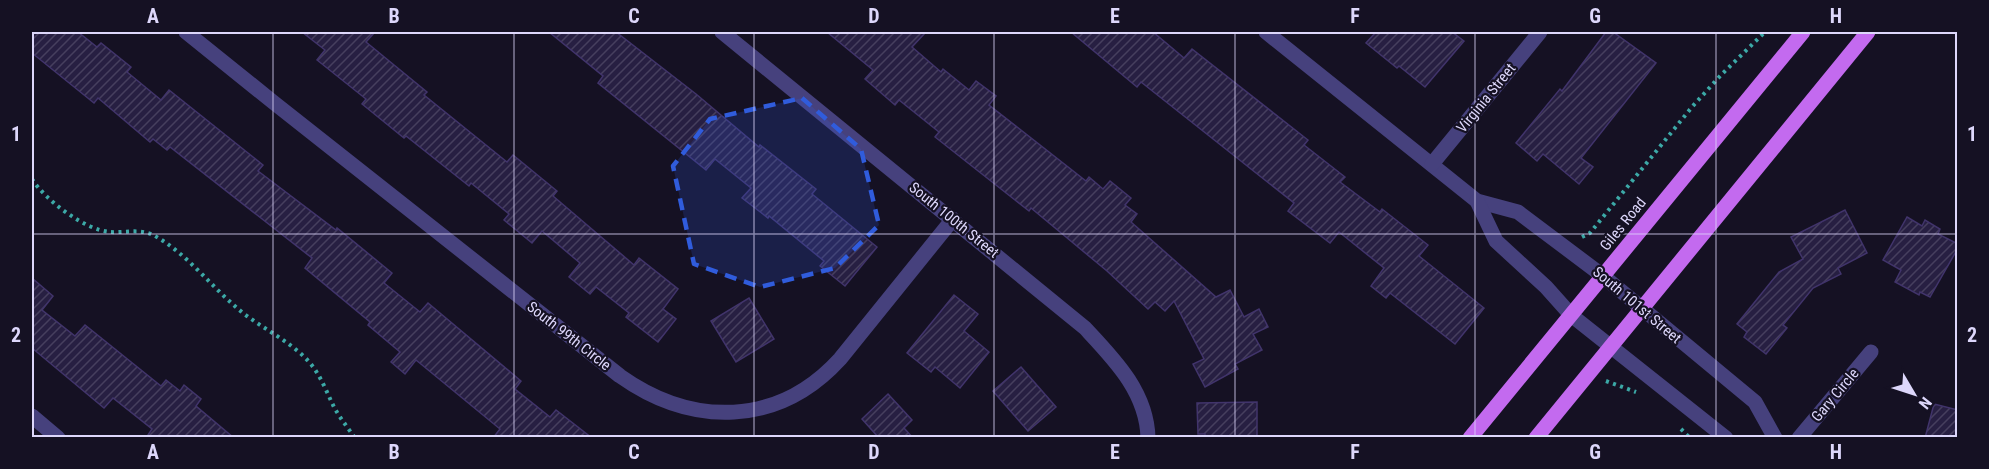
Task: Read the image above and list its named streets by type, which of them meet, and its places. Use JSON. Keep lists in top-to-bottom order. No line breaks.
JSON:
{"streets":{"main road":["Giles Road"],"street":["Virginia Street","South 100th Street","South 101st Street","South 99th Circle","Gary Circle"]},"crossings":[["Virginia Street","South 101st Street"],["South 100th Street","South 99th Circle"],["Giles Road","South 101st Street"]],"north":"bottom right","grid":{"columns":["A","B","C","D","E","F","G","H"],"rows":["1","2"]}}
